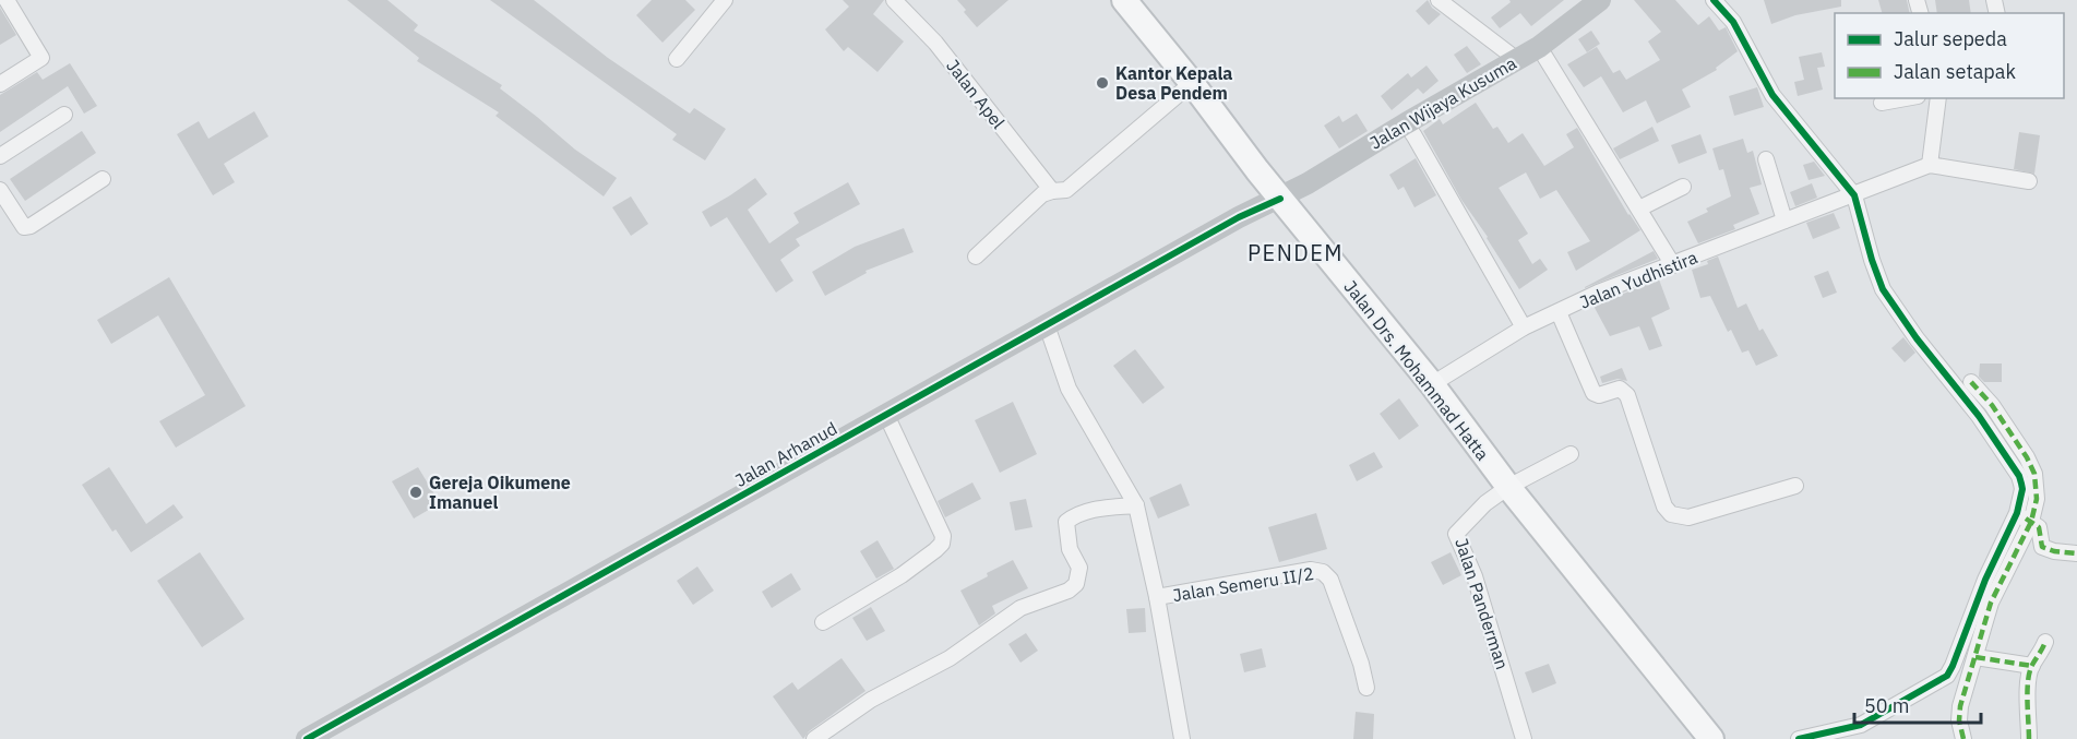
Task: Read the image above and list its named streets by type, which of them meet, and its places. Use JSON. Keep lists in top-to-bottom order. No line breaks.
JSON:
{"streets":{"main road":["Jalan Drs. Mohammad Hatta"],"street":["Jalan Apel","Jalan Wijaya Kusuma","Jalan Yudhistira","Jalan Arhanud","Jalan Semeru II/2","Jalan Panderman"]},"crossings":[["Jalan Wijaya Kusuma","Jalan Drs. Mohammad Hatta"],["Jalan Wijaya Kusuma","Jalan Arhanud"],["Jalan Yudhistira","Jalan Drs. Mohammad Hatta"],["Jalan Drs. Mohammad Hatta","Jalan Arhanud"],["Jalan Drs. Mohammad Hatta","Jalan Panderman"]],"districts":["PENDEM"],"places":["Kantor Kepala Desa Pendem","Gereja Oikumene Imanuel"],"legend":["Jalur sepeda","Jalan setapak"],"scale_bar":"50 m"}
